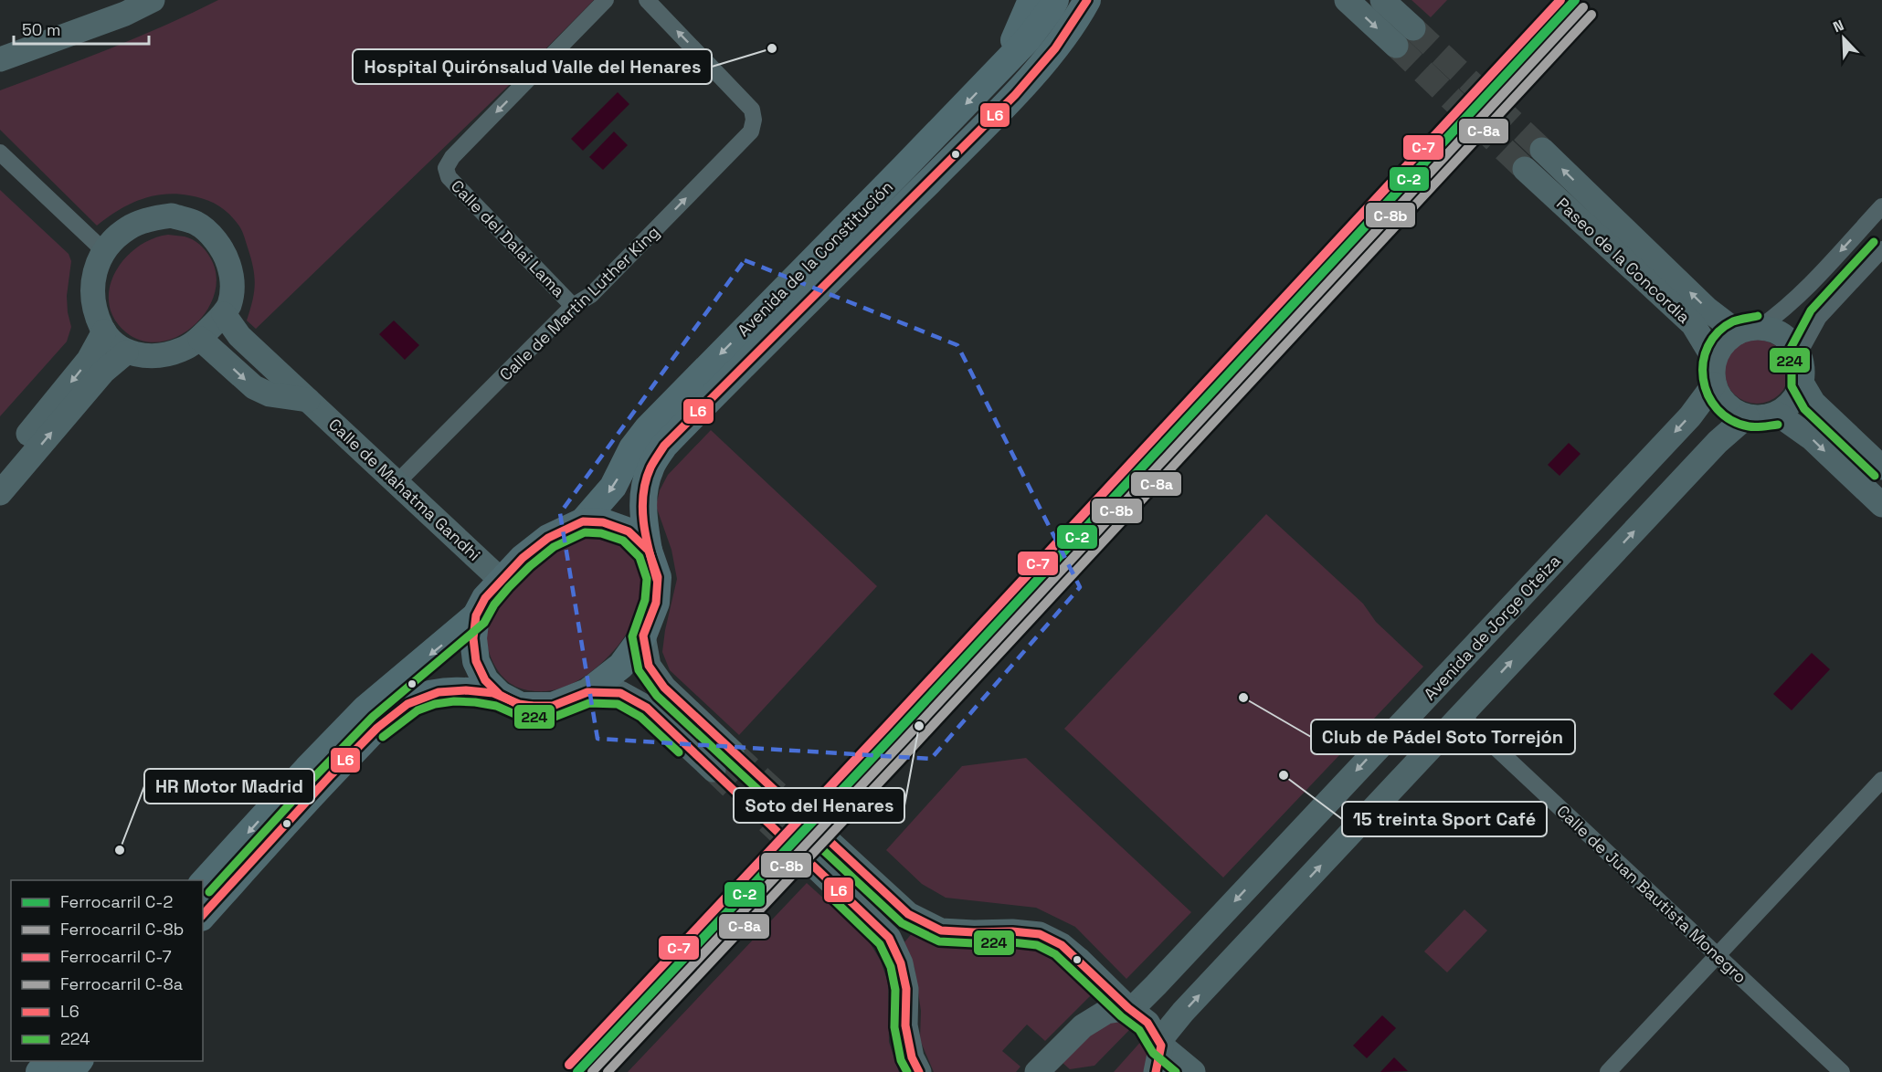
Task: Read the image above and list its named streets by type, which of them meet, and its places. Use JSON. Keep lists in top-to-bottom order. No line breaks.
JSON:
{"streets":{"main road":["Avenida de la Constitución"],"street":["Calle del Dalai Lama","Paseo de la Concordia","Calle de Martin Luther King","Calle de Mahatma Gandhi","Avenida de Jorge Oteiza","Calle de Juan Bautista Monegro"]},"crossings":[["Calle del Dalai Lama","Calle de Martin Luther King"],["Avenida de la Constitución","Calle de Mahatma Gandhi"],["Paseo de la Concordia","Avenida de Jorge Oteiza"],["Calle de Martin Luther King","Calle de Mahatma Gandhi"]],"places":["Hospital Quirónsalud Valle del Henares","Club de Pádel Soto Torrejón","Soto del Henares","15 treinta Sport Café","HR Motor Madrid"],"lines":["rail line C-2","rail line C-7","transit line L6","rail line C-8b","rail line C-8a","transit line 224"],"legend":["Ferrocarril C-2","Ferrocarril C-8b","Ferrocarril C-7","Ferrocarril C-8a","L6","224"],"scale_bar":"50 m","north":"top left"}
